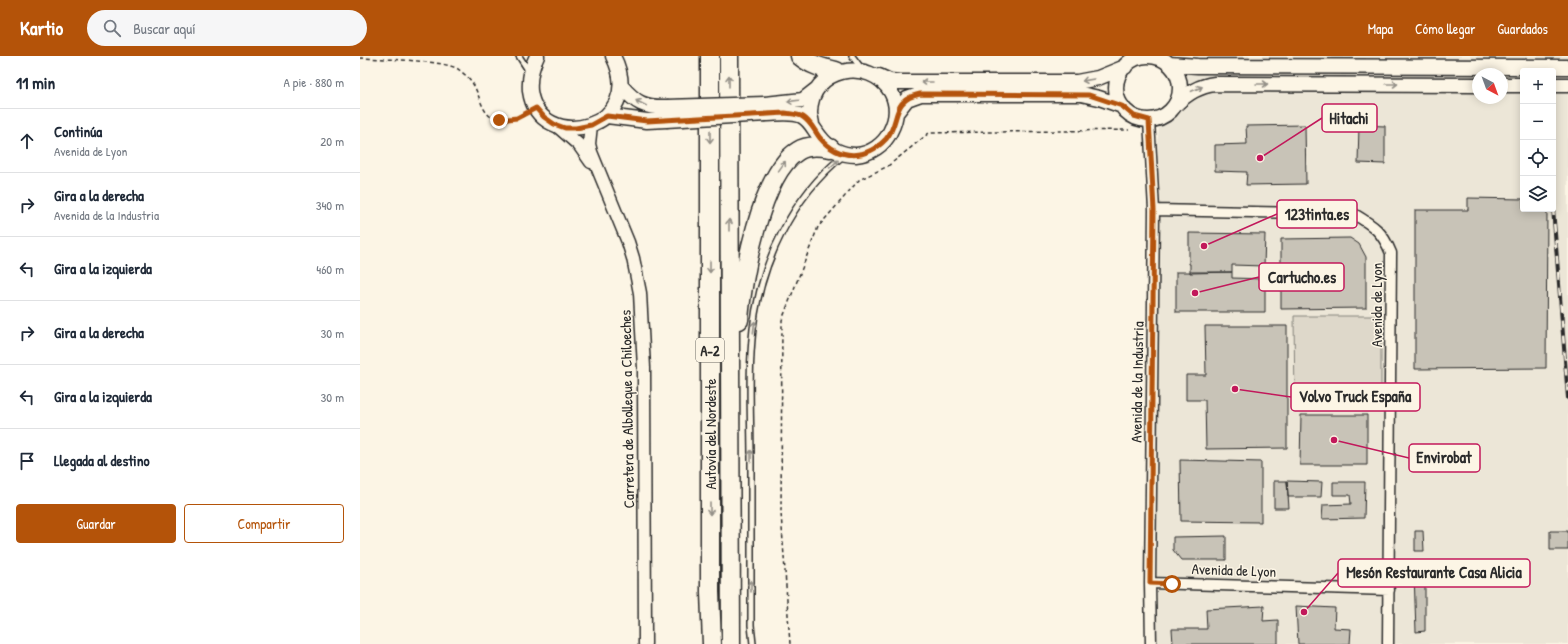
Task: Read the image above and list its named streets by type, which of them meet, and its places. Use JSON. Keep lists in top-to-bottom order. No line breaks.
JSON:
{"streets":{"highway":["A-2","Autovía del Nordeste"],"street":["Avenida de Lyon","Avenida de la Industria","Carretera de Albolleque a Chiloeches"]},"crossings":[["Avenida de Lyon","Avenida de la Industria"]],"places":["Hitachi","123tinta.es","Cartucho.es","Volvo Truck España","Envirobat","Mesón Restaurante Casa Alicia"],"north":"bottom right","page":{"header":"Kartio","search":"Buscar aquí","nav":["Mapa","Cómo llegar","Guardados"],"heading":["11 min","A pie · 880 m"],"map_buttons":["+","−"],"list":[["Continúa","Avenida de Lyon","20 m"],["Gira a la derecha","Avenida de la Industria","340 m"],["Gira a la izquierda","460 m"],["Gira a la derecha","30 m"],["Gira a la izquierda","30 m"],"Llegada al destino"],"buttons":["Guardar","Compartir"]}}
